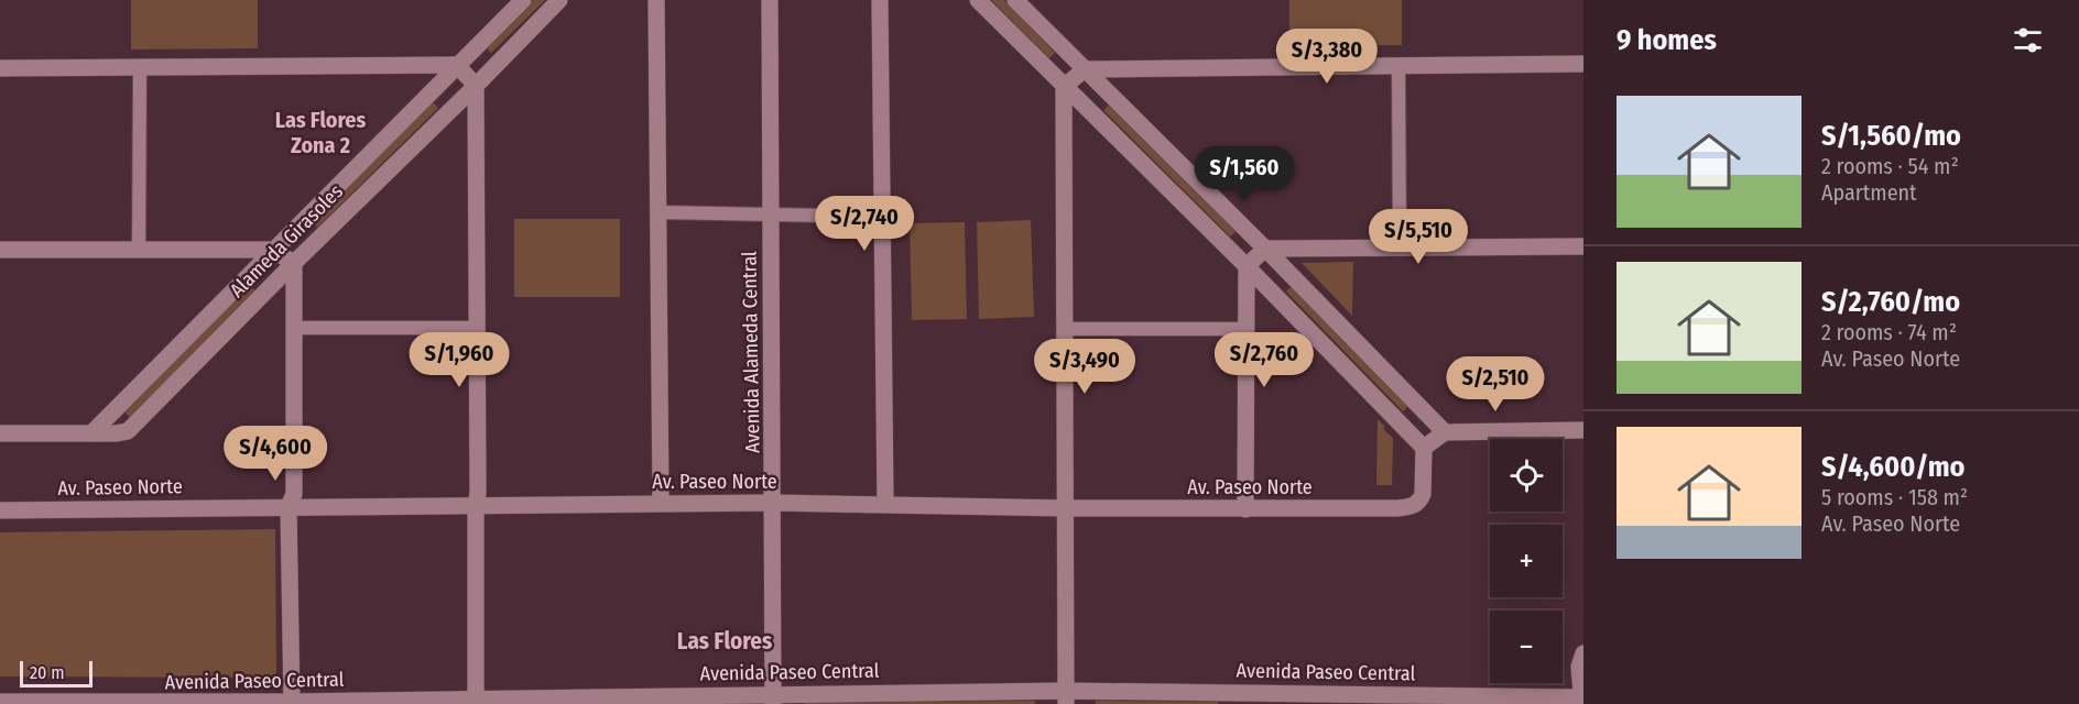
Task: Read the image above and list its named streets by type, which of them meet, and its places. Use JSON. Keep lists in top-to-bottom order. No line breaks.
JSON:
{"streets":{"street":["Alameda Girasoles","Avenida Alameda Central","Av. Paseo Norte","Avenida Paseo Central"]},"crossings":[["Avenida Alameda Central","Av. Paseo Norte"],["Avenida Alameda Central","Avenida Paseo Central"]],"districts":["Las Flores Zona 2","Las Flores"],"scale_bar":"20 m","page":{"heading":"9 homes","price":["S/3,380","S/1,560","S/2,740","S/5,510","S/1,960","S/2,760","S/3,490","S/2,510","S/4,600"],"list":[{"name":"S/1,560/mo","note":"2 rooms · 54 m² · Apartment"},{"name":"S/2,760/mo","note":"2 rooms · 74 m² · Av. Paseo Norte"},{"name":"S/4,600/mo","note":"5 rooms · 158 m² · Av. Paseo Norte"}],"map_buttons":["+","−"],"scale":"20 m"}}
